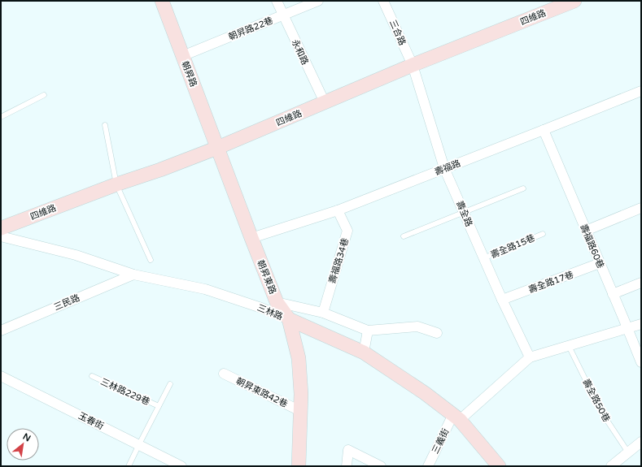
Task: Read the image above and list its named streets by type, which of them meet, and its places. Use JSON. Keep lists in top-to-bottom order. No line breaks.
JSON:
{"streets":{"main road":["四維路","朝昇路","朝昇東路","三林路"],"street":["朝昇路22巷","三合路","永和路","壽福路","壽全路","壽福路60巷","壽福路34巷","壽全路17巷","三民路","朝昇東路42巷","玉春街","三義街"],"lane":["壽全路15巷","三林路229巷","壽全路50巷"]},"crossings":[["四維路","三合路"],["四維路","永和路"],["四維路","朝昇路"],["四維路","壽全路"],["四維路","朝昇東路"],["朝昇路22巷","永和路"],["朝昇路22巷","朝昇路"],["三合路","壽全路"],["朝昇路","朝昇東路"],["壽福路","壽全路"],["壽福路","壽福路60巷"],["壽福路","壽福路34巷"],["壽福路","朝昇東路"],["壽全路","壽全路15巷"],["壽全路","壽全路17巷"],["壽福路60巷","壽全路17巷"],["朝昇東路","三林路"],["朝昇東路","朝昇東路42巷"],["三民路","三林路"],["三林路","三義街"],["三林路229巷","玉春街"]],"north":"top right"}
